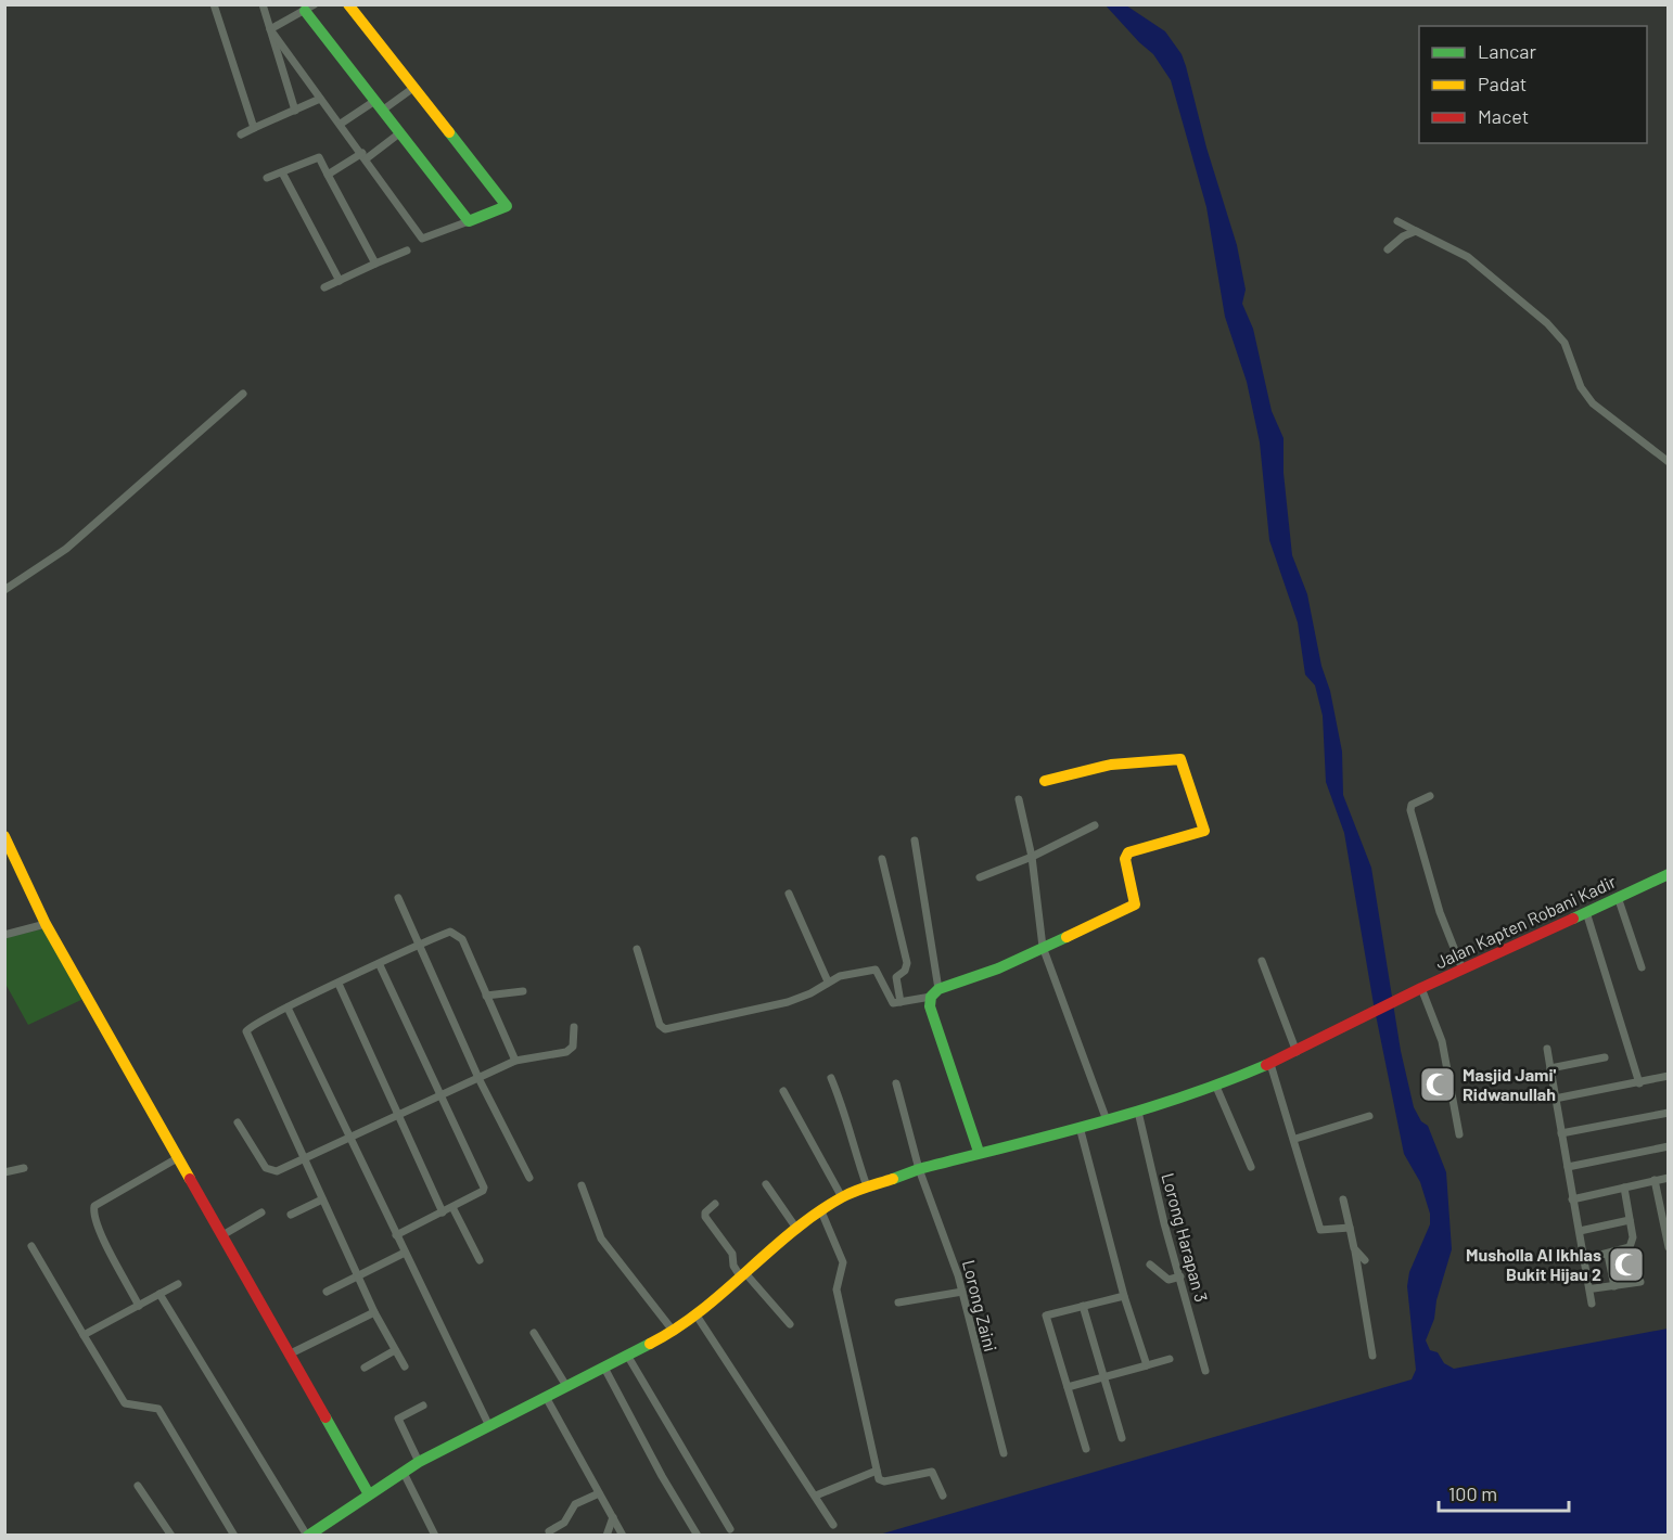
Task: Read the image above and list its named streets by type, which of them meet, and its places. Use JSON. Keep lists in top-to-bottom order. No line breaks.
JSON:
{"streets":{"street":["Jalan Kapten Robani Kadir","Lorong Harapan 3","Lorong Zaini"]},"crossings":[["Jalan Kapten Robani Kadir","Lorong Harapan 3"],["Jalan Kapten Robani Kadir","Lorong Zaini"]],"places":{"mosque":["Masjid Jami' Ridwanullah","Musholla Al Ikhlas Bukit Hijau 2"]},"legend":["Lancar","Padat","Macet"],"scale_bar":"100 m"}
